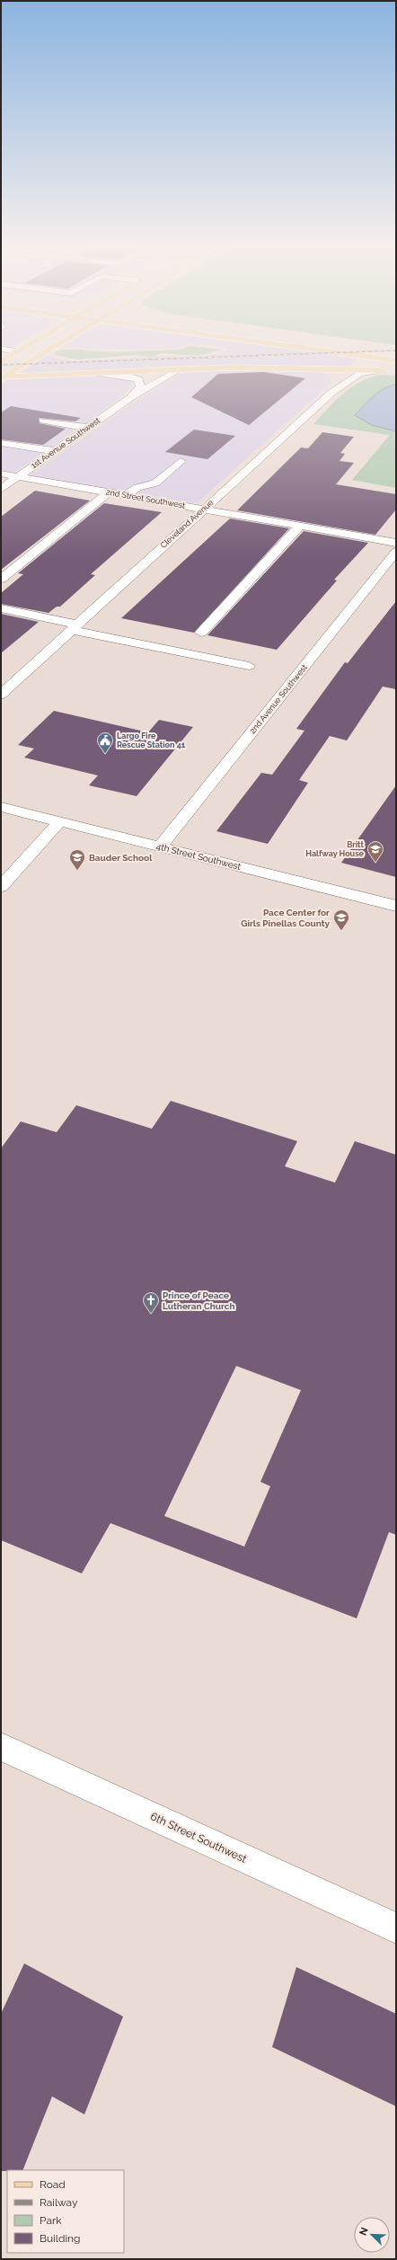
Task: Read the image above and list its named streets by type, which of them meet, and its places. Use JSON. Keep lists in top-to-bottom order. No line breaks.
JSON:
{"streets":{"street":["1st Avenue Southwest","2nd Street Southwest","Cleveland Avenue","2nd Avenue Southwest","4th Street Southwest","6th Street Southwest"]},"crossings":[["1st Avenue Southwest","2nd Street Southwest"],["2nd Street Southwest","Cleveland Avenue"],["2nd Avenue Southwest","4th Street Southwest"]],"places":{"public building":["Largo Fire Rescue Station 41"],"school or university":["Britt Halfway House","Bauder School","Pace Center for Girls Pinellas County"],"church":["Prince of Peace Lutheran Church"]},"legend":["Road","Railway","Park","Building"],"north":"top left"}
